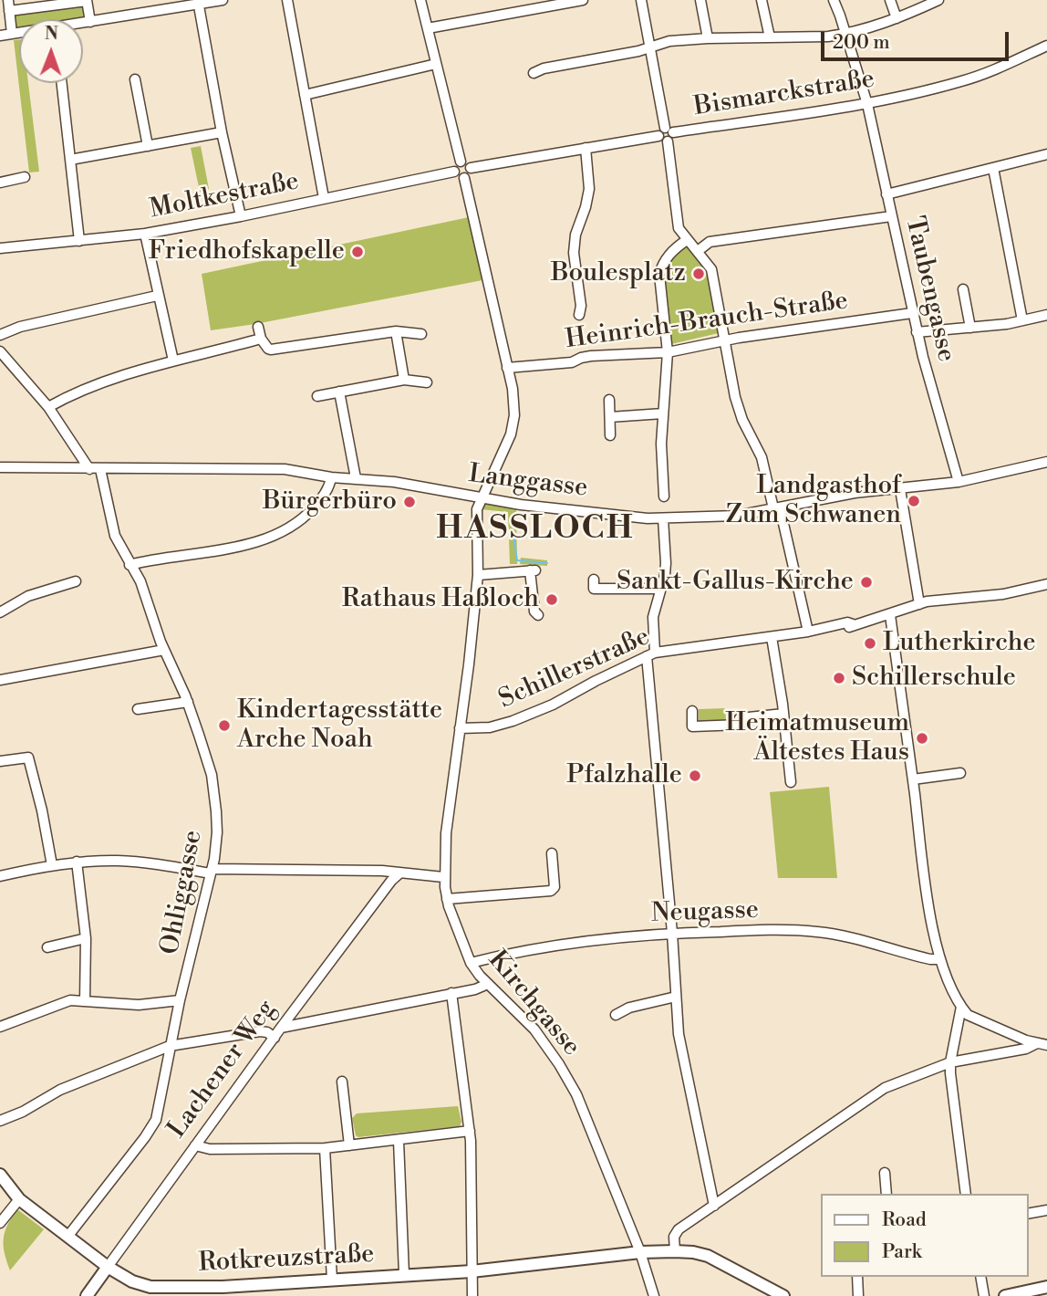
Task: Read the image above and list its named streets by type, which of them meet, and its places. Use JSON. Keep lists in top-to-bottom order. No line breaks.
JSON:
{"streets":{"main road":["Lachener Weg","Rotkreuzstraße"],"street":["Bismarckstraße","Moltkestraße","Taubengasse","Heinrich-Brauch-Straße","Langgasse","Schillerstraße","Ohliggasse","Neugasse","Kirchgasse"]},"crossings":[["Bismarckstraße","Moltkestraße"],["Bismarckstraße","Taubengasse"],["Bismarckstraße","Kirchgasse"],["Moltkestraße","Kirchgasse"],["Taubengasse","Heinrich-Brauch-Straße"],["Taubengasse","Langgasse"],["Heinrich-Brauch-Straße","Kirchgasse"],["Langgasse","Ohliggasse"],["Langgasse","Kirchgasse"],["Schillerstraße","Kirchgasse"],["Ohliggasse","Rotkreuzstraße"],["Neugasse","Kirchgasse"],["Kirchgasse","Rotkreuzstraße"],["Lachener Weg","Rotkreuzstraße"]],"districts":["HASSLOCH"],"places":["Friedhofskapelle","Boulesplatz","Landgasthof Zum Schwanen","Bürgerbüro","Sankt-Gallus-Kirche","Rathaus Haßloch","Lutherkirche","Schillerschule","Kindertagesstätte Arche Noah","Heimatmuseum Ältestes Haus","Pfalzhalle"],"legend":["Road","Park"],"scale_bar":"200 m","north":"top"}
